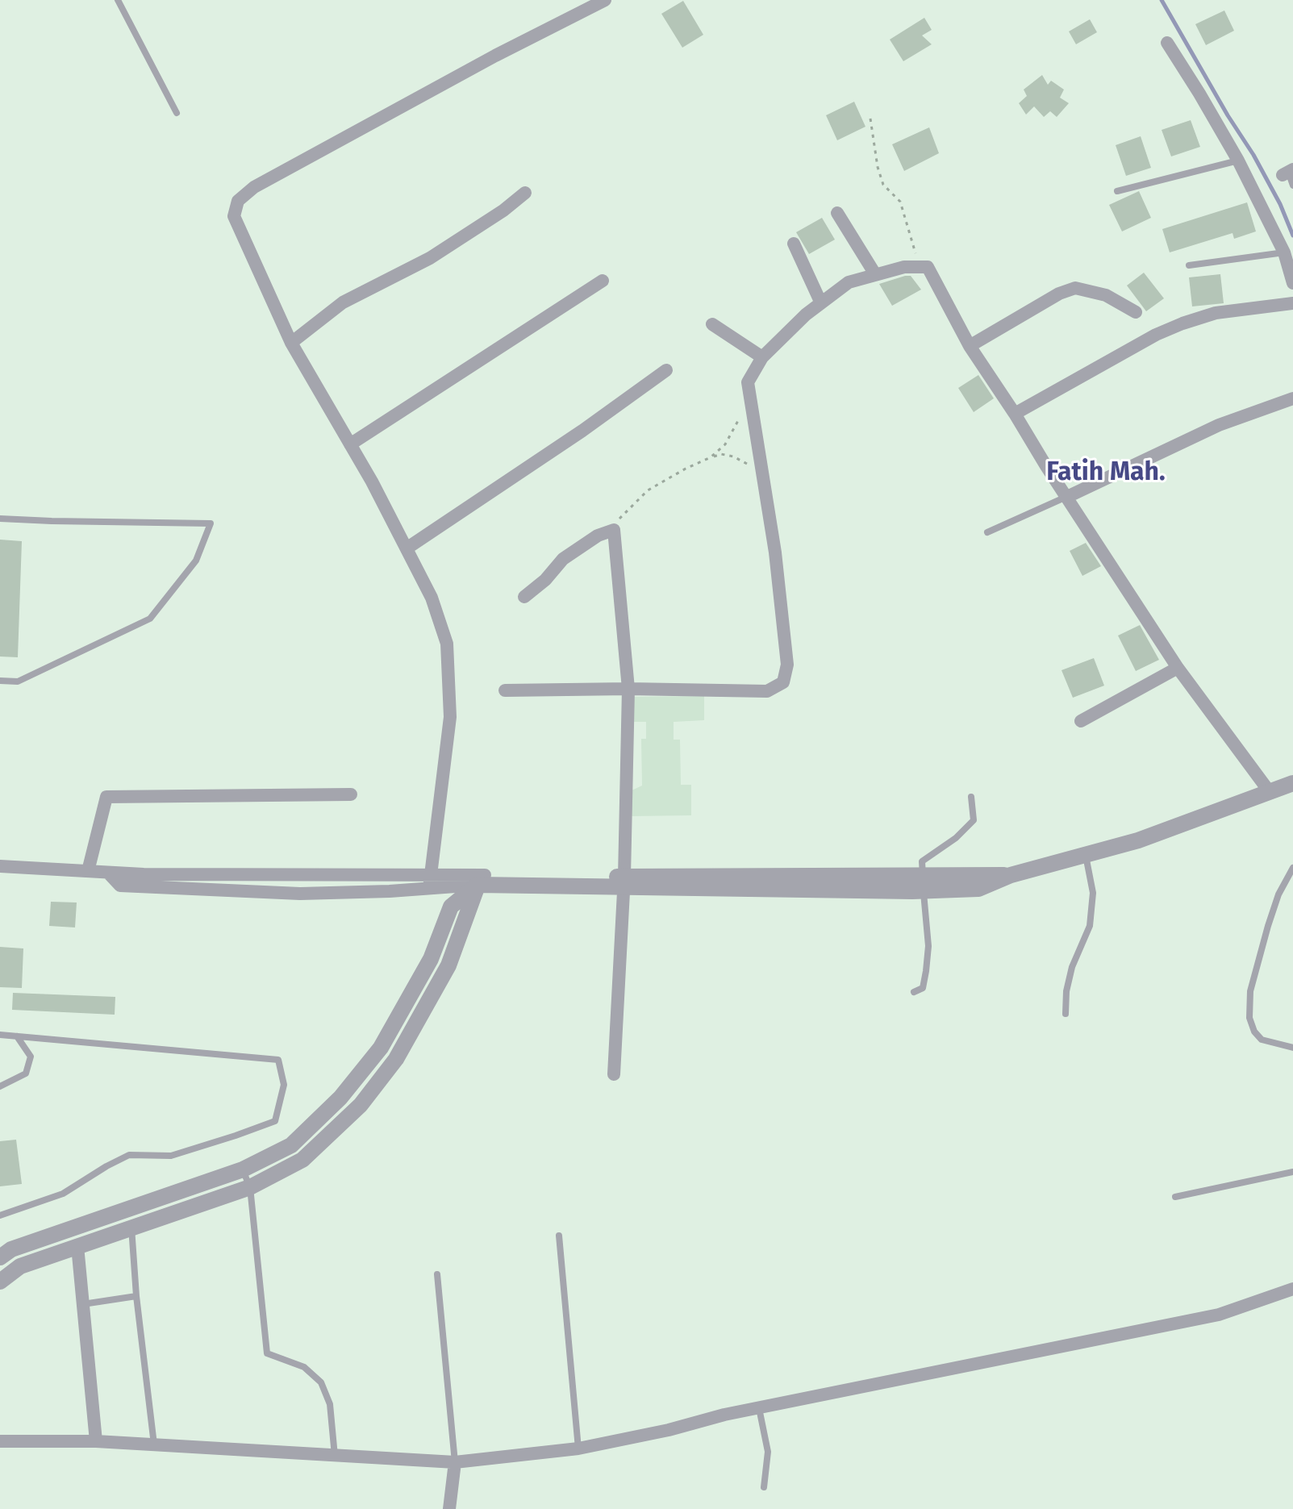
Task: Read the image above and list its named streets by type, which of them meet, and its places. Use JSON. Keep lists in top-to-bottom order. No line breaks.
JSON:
{"districts":["Fatih Mah."]}
